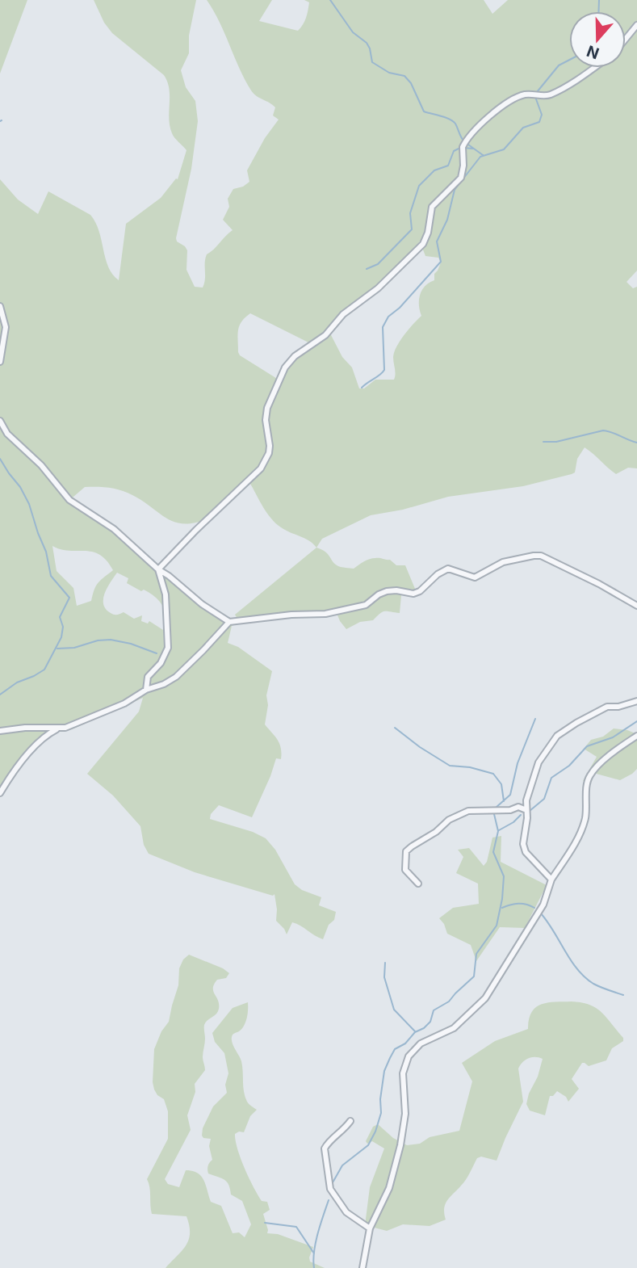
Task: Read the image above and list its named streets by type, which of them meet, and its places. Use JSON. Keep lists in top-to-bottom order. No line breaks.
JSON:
{"north":"bottom"}
